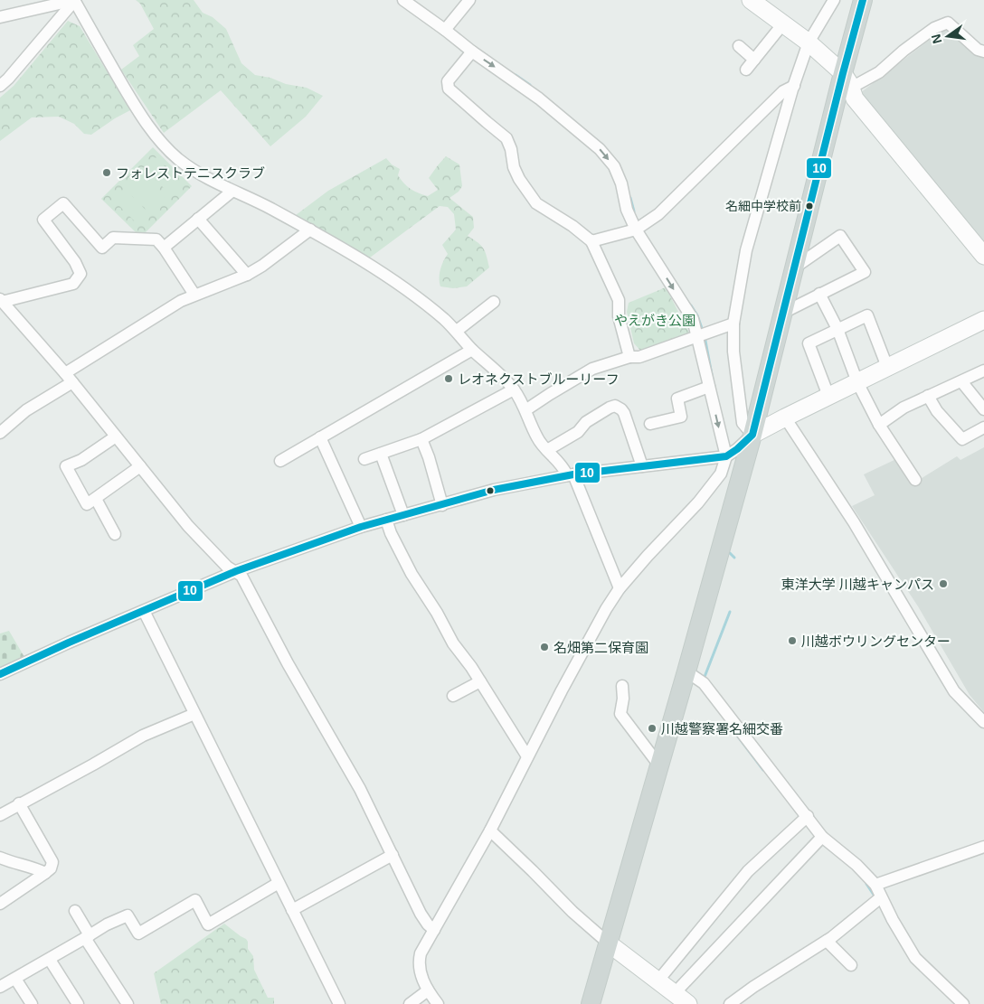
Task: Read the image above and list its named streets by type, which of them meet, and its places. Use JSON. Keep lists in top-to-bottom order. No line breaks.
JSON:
{"parks":["やえがき公園"],"places":["フォレストテニスクラブ","名細中学校前","レオネクストブルーリーフ","東洋大学 川越キャンパス","川越ボウリングセンター","名畑第二保育園","川越警察署名細交番"],"lines":["transit line 10"],"north":"left"}
